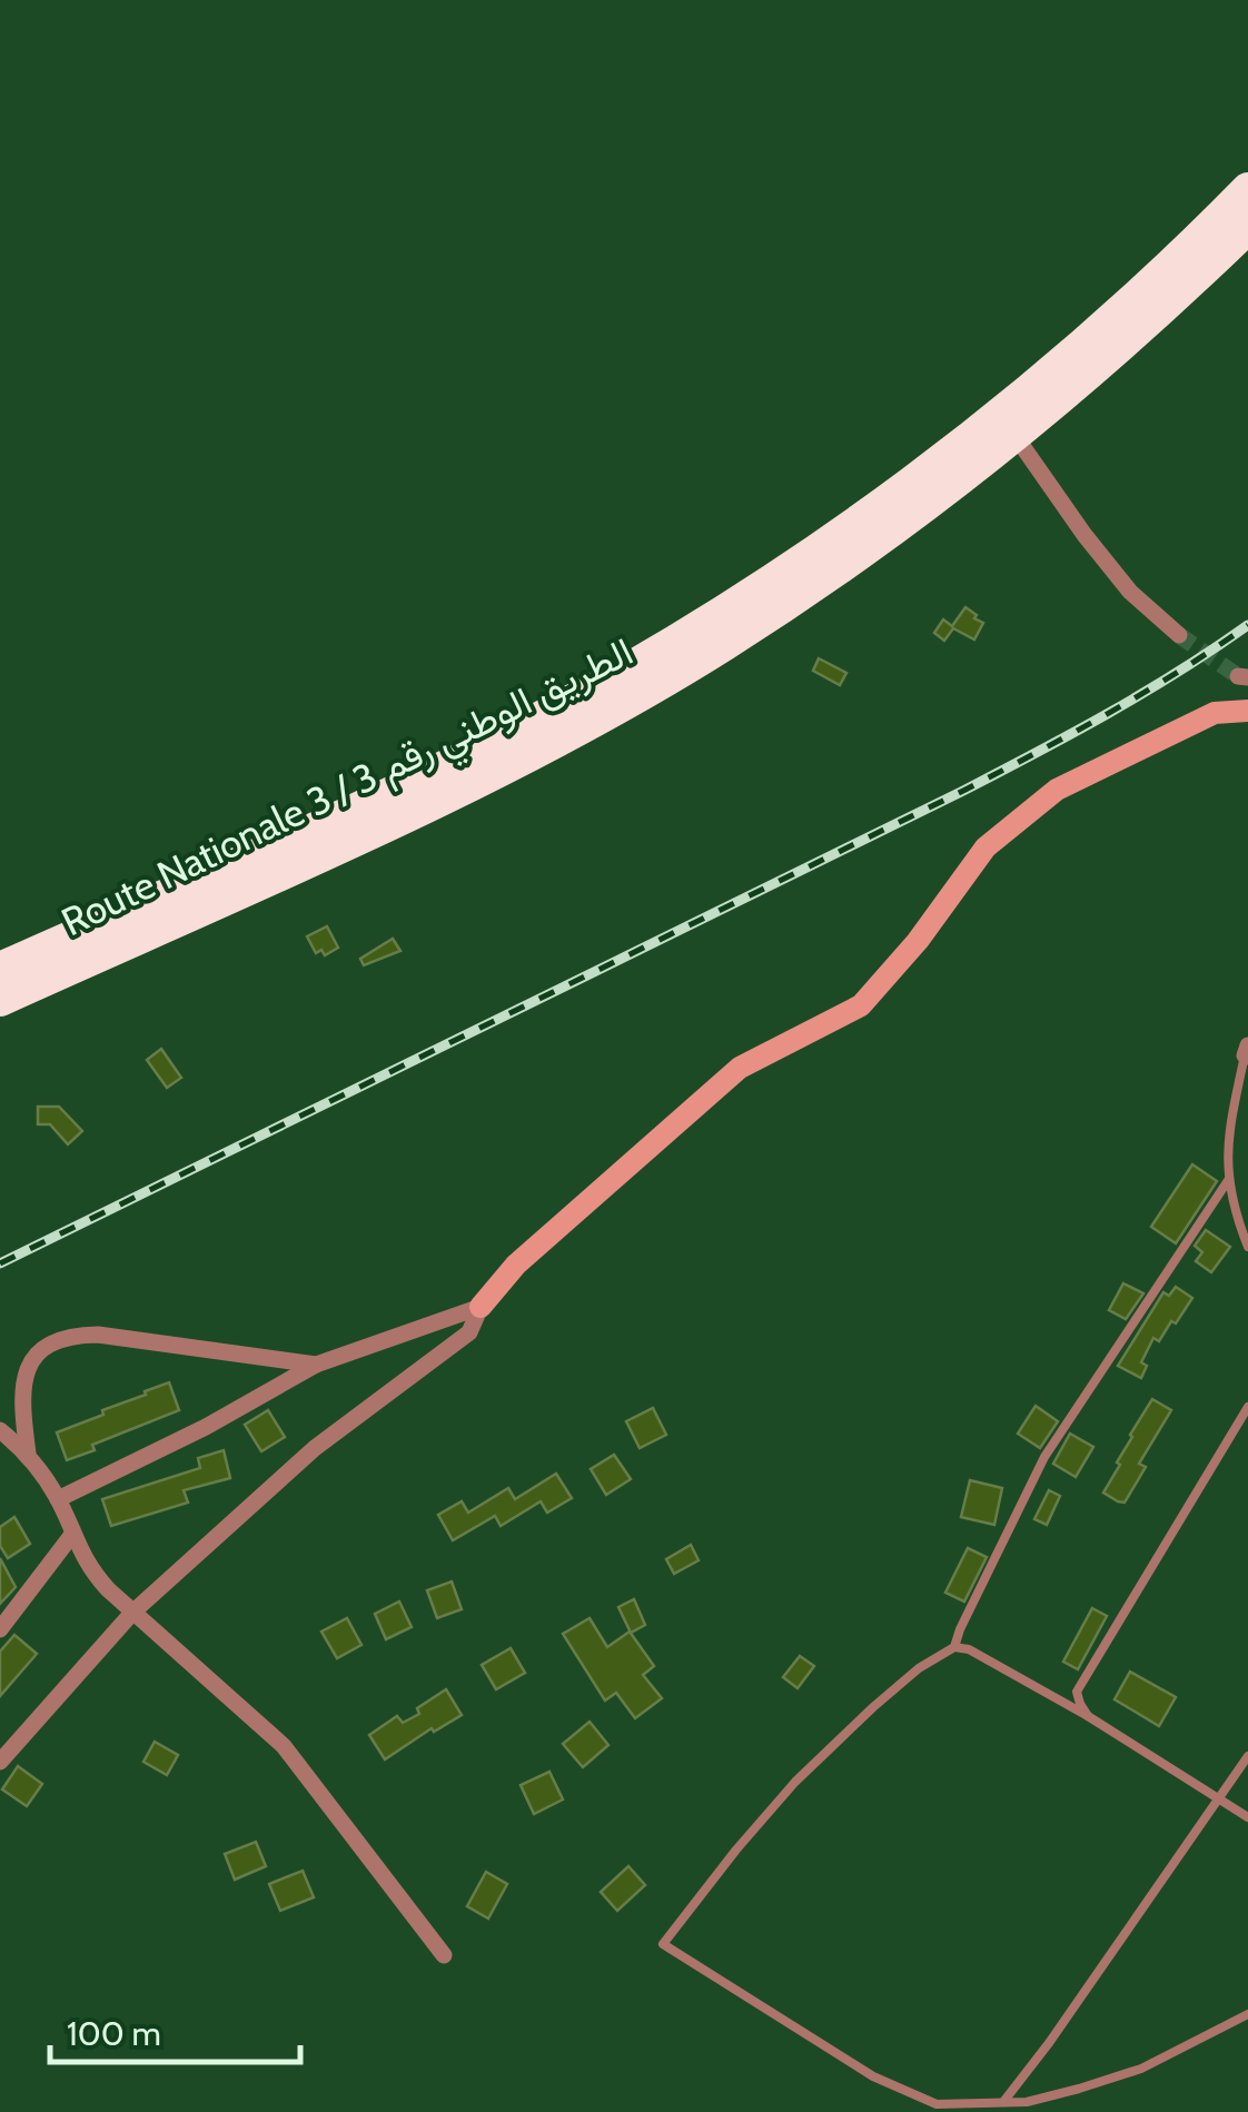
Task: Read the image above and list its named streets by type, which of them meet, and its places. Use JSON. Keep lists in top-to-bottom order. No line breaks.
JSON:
{"streets":{"highway":["Route Nationale 3 / الطريق الوطني رقم 3"]},"scale_bar":"100 m"}
